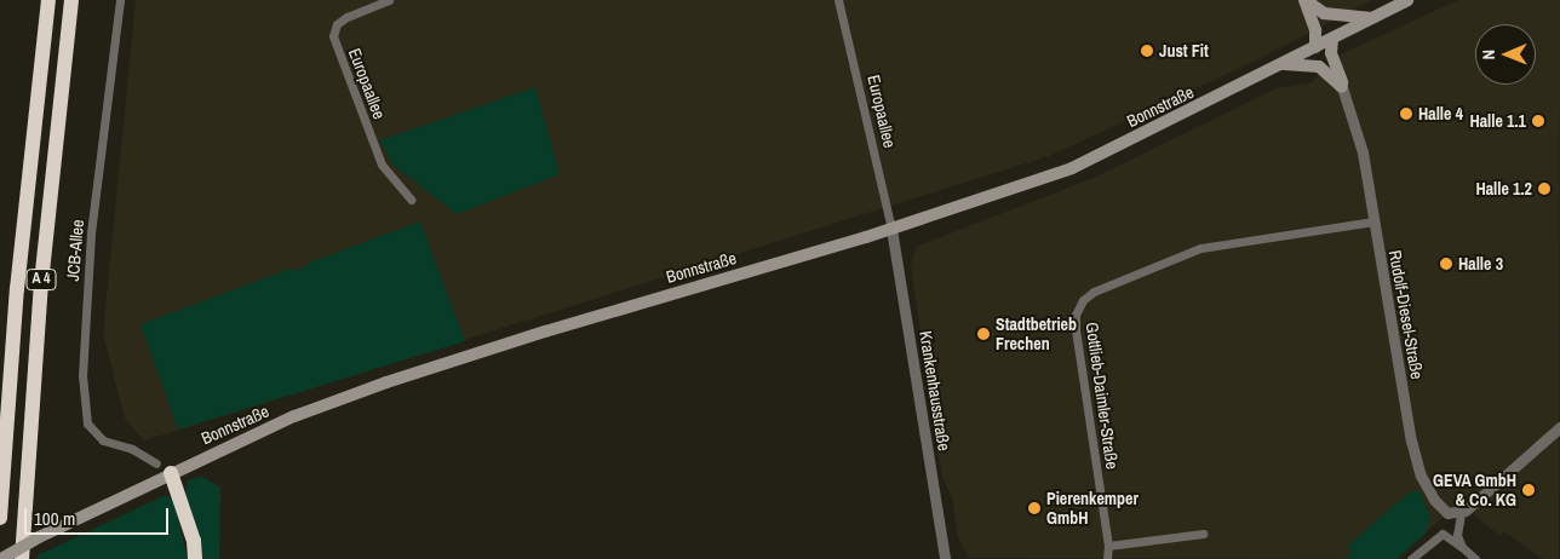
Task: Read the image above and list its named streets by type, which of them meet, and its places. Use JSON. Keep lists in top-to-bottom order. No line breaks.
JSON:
{"streets":{"highway":["A 4"],"main road":["Bonnstraße"],"street":["Europaallee","JCB-Allee","Rudolf-Diesel-Straße","Krankenhausstraße","Gottlieb-Daimler-Straße"]},"crossings":[["Europaallee","Bonnstraße"],["Europaallee","Krankenhausstraße"],["Bonnstraße","Krankenhausstraße"],["Rudolf-Diesel-Straße","Gottlieb-Daimler-Straße"]],"places":["Just Fit","Halle 4","Halle 1.1","Halle 1.2","Halle 3","Stadtbetrieb Frechen","GEVA GmbH & Co. KG","Pierenkemper GmbH"],"scale_bar":"100 m","north":"left"}
